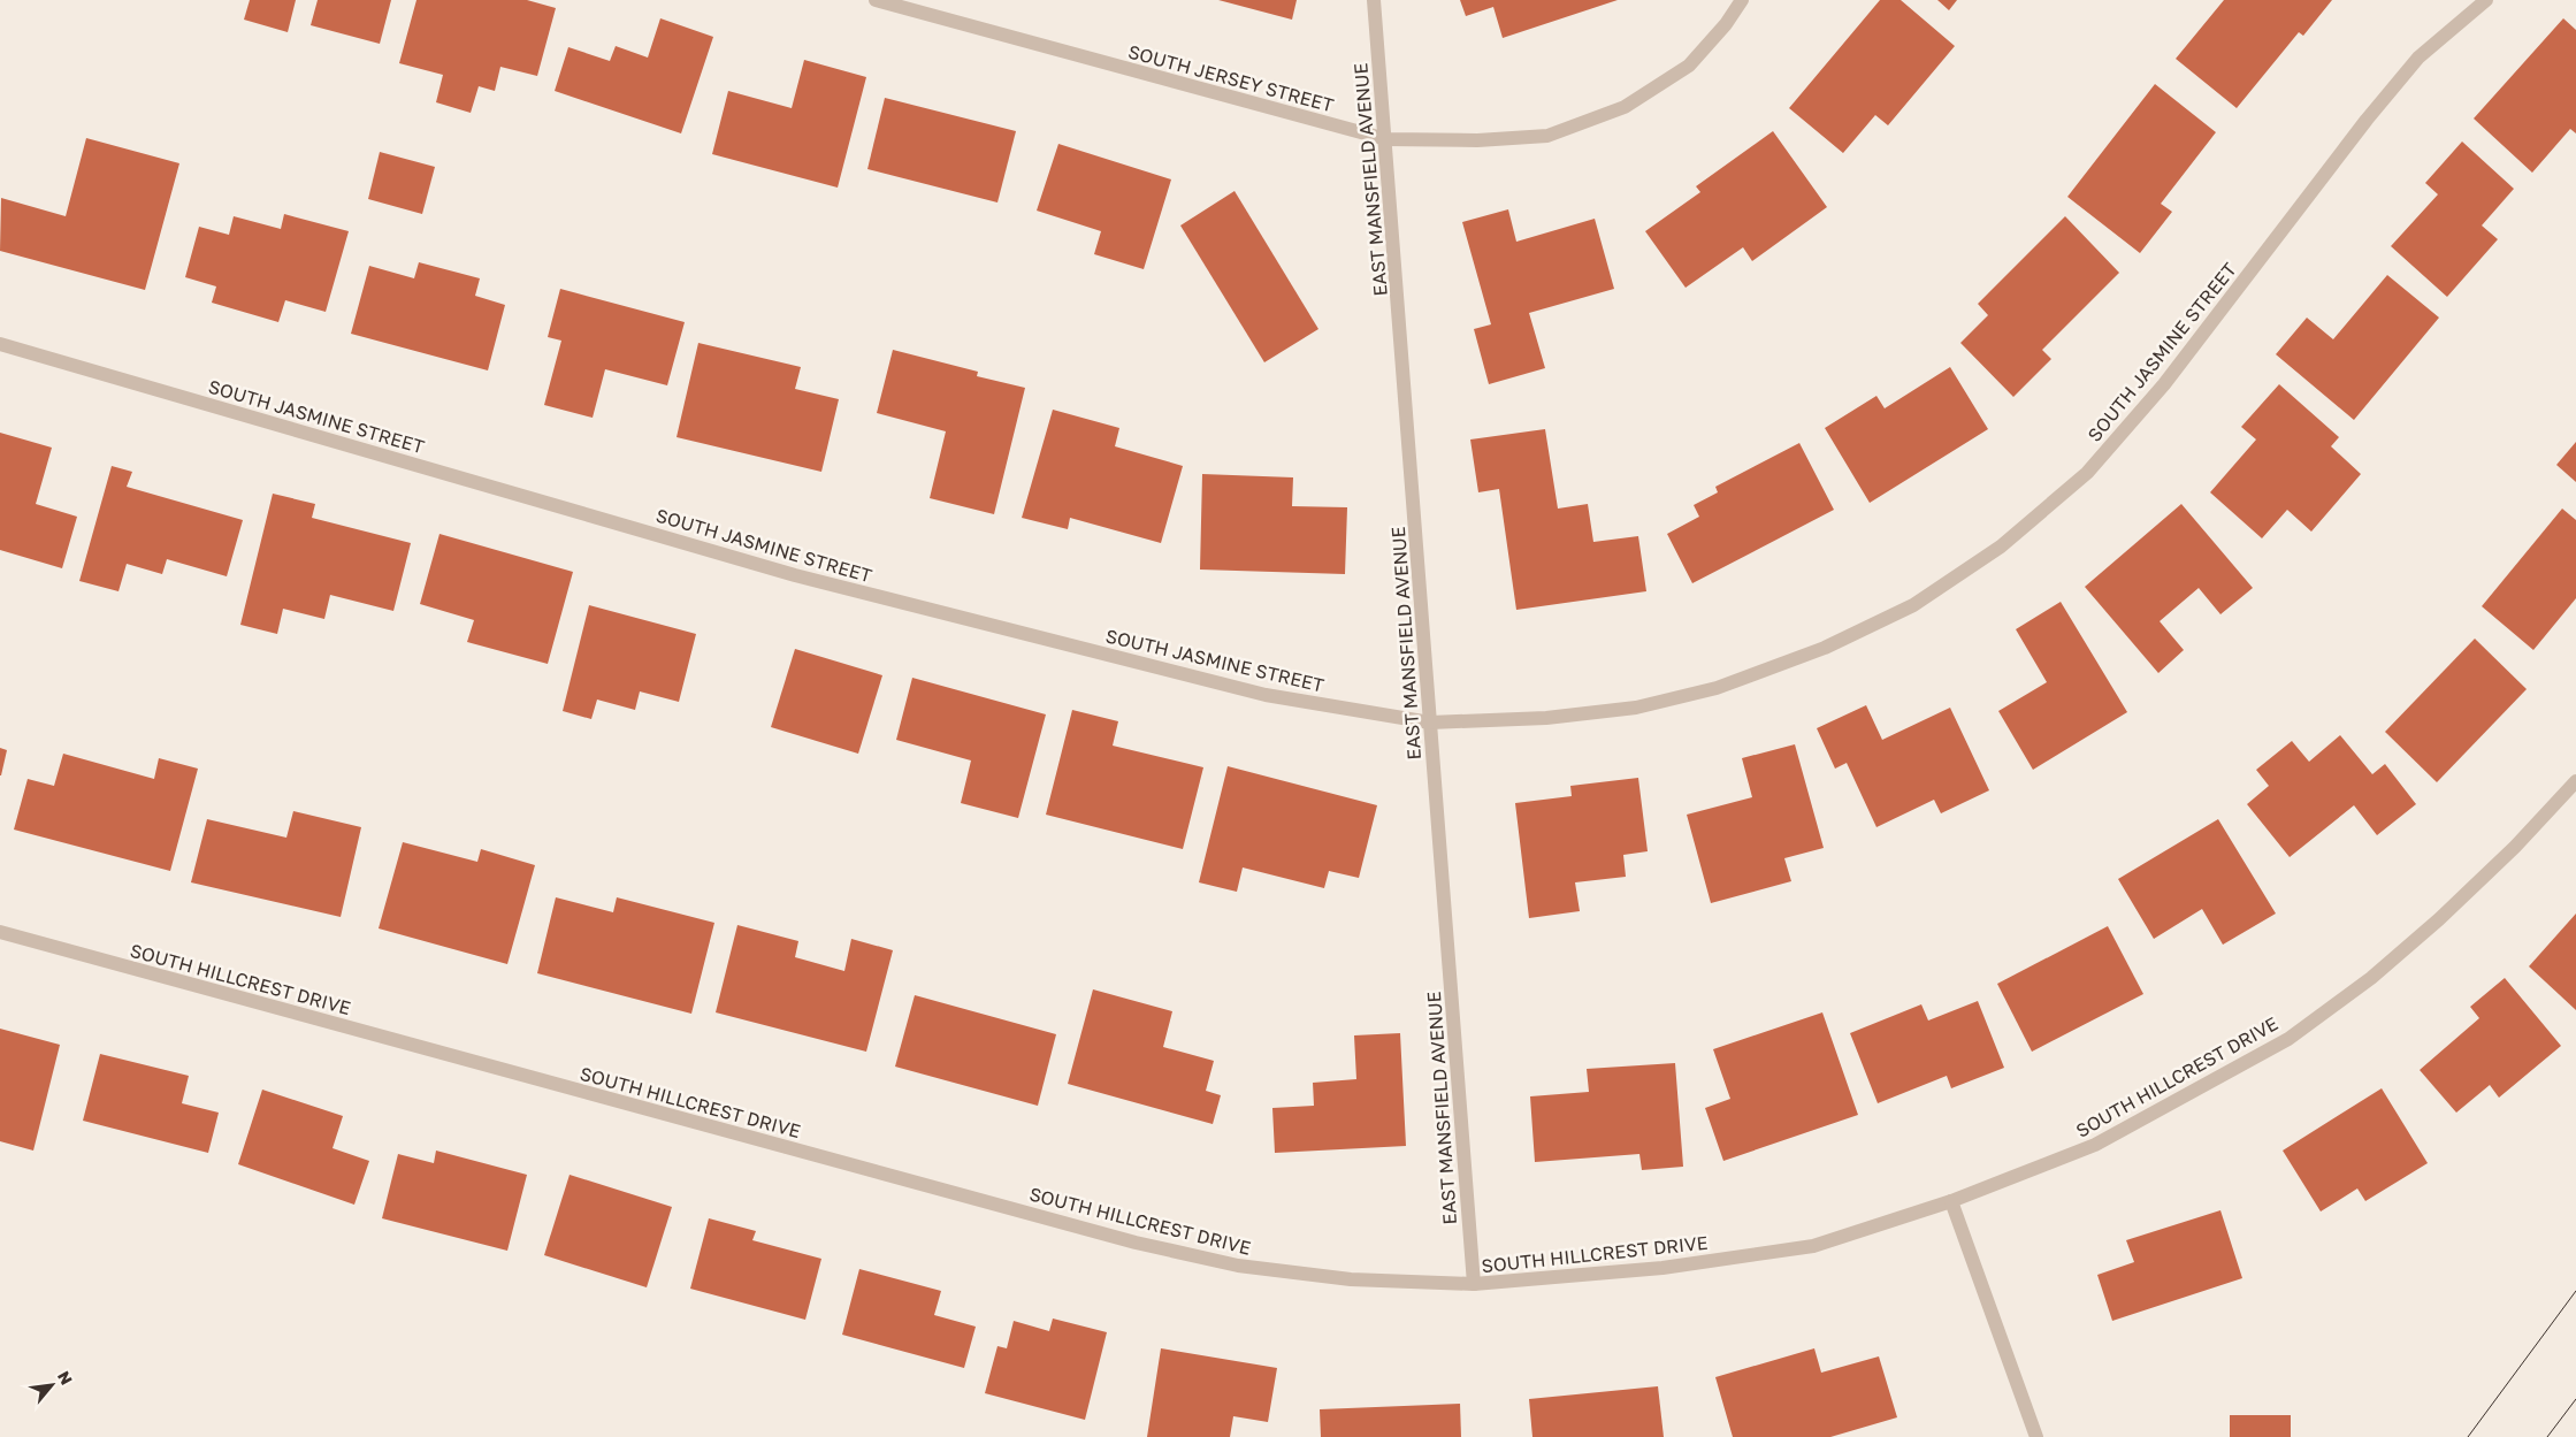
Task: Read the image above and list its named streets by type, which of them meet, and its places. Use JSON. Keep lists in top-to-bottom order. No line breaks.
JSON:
{"streets":{"street":["SOUTH JERSEY STREET","EAST MANSFIELD AVENUE","SOUTH JASMINE STREET","SOUTH HILLCREST DRIVE"]},"crossings":[["SOUTH JERSEY STREET","EAST MANSFIELD AVENUE"],["EAST MANSFIELD AVENUE","SOUTH JASMINE STREET"],["EAST MANSFIELD AVENUE","SOUTH HILLCREST DRIVE"]],"north":"top right"}
